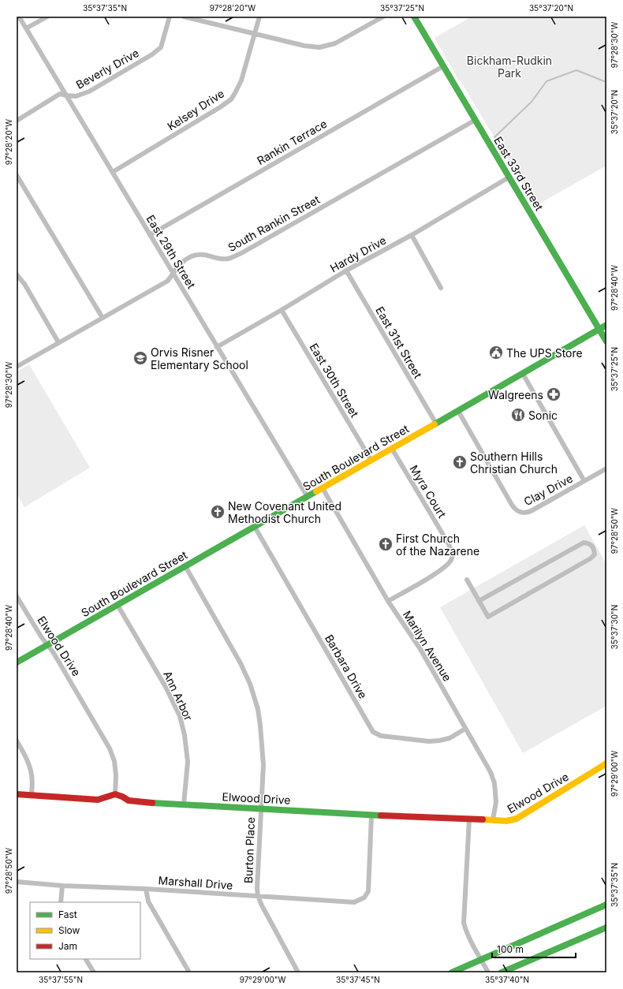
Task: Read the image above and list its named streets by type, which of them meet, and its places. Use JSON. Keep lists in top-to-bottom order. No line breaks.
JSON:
{"streets":{"main road":["East 33rd Street","South Boulevard Street","Elwood Drive"],"street":["Beverly Drive","Kelsey Drive","Rankin Terrace","South Rankin Street","East 29th Street","Hardy Drive","East 31st Street","East 30th Street","Clay Drive","Myra Court","Marilyn Avenue","Barbara Drive","Ann Arbor","Burton Place","Marshall Drive"]},"crossings":[["Beverly Drive","East 29th Street"],["Kelsey Drive","East 29th Street"],["Rankin Terrace","East 33rd Street"],["Rankin Terrace","East 29th Street"],["East 33rd Street","South Rankin Street"],["East 33rd Street","Hardy Drive"],["East 33rd Street","South Boulevard Street"],["South Rankin Street","East 29th Street"],["East 29th Street","Hardy Drive"],["East 29th Street","South Boulevard Street"],["Hardy Drive","East 31st Street"],["Hardy Drive","East 30th Street"],["East 31st Street","South Boulevard Street"],["East 30th Street","South Boulevard Street"],["South Boulevard Street","Clay Drive"],["South Boulevard Street","Myra Court"],["South Boulevard Street","Elwood Drive"],["South Boulevard Street","Marilyn Avenue"],["South Boulevard Street","Barbara Drive"],["South Boulevard Street","Ann Arbor"],["South Boulevard Street","Burton Place"],["Myra Court","Marilyn Avenue"],["Elwood Drive","Marilyn Avenue"],["Elwood Drive","Ann Arbor"],["Elwood Drive","Burton Place"],["Elwood Drive","Marshall Drive"],["Marilyn Avenue","Barbara Drive"],["Burton Place","Marshall Drive"]],"parks":["Bickham-Rudkin Park"],"places":{"public building":["The UPS Store"],"school or university":["Orvis Risner Elementary School"],"pharmacy":["Walgreens"],"restaurant":["Sonic"],"church":["Southern Hills Christian Church","New Covenant United Methodist Church","First Church of the Nazarene"]},"legend":["Fast","Slow","Jam"],"scale_bar":"100 m","coordinates":["35°37'35\"N","97°28'20\"W","35°37'25\"N","35°37'20\"N","97°28'30\"W","97°28'40\"W","97°28'50\"W","35°37'30\"N","97°29'00\"W","35°37'55\"N","35°37'45\"N","35°37'40\"N"]}
